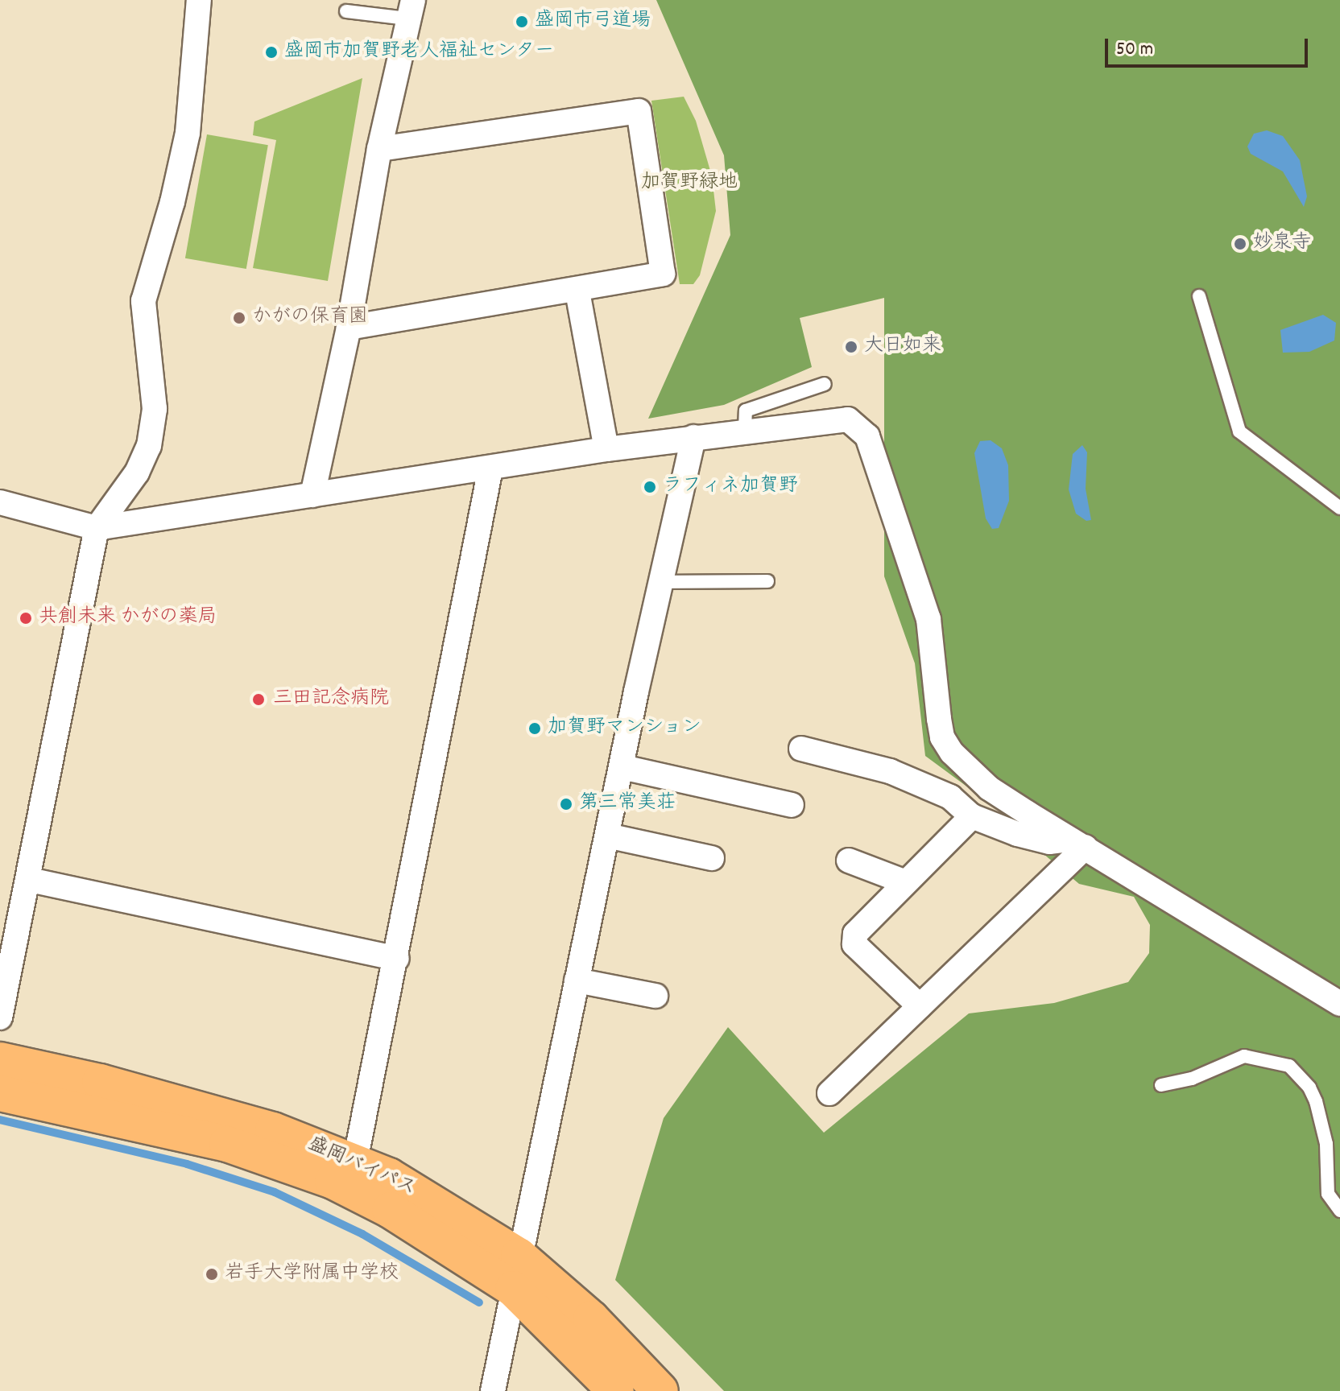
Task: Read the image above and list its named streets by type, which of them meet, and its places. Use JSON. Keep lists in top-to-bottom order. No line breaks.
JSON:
{"streets":{"highway":["盛岡バイパス"]},"parks":["加賀野緑地"],"places":["盛岡市弓道場","盛岡市加賀野老人福祉センター","妙泉寺","かがの保育園","大日如来","ラフィネ加賀野","共創未来 かがの薬局","三田記念病院","加賀野マンション","第三常美荘","岩手大学附属中学校"],"scale_bar":"50 m"}
